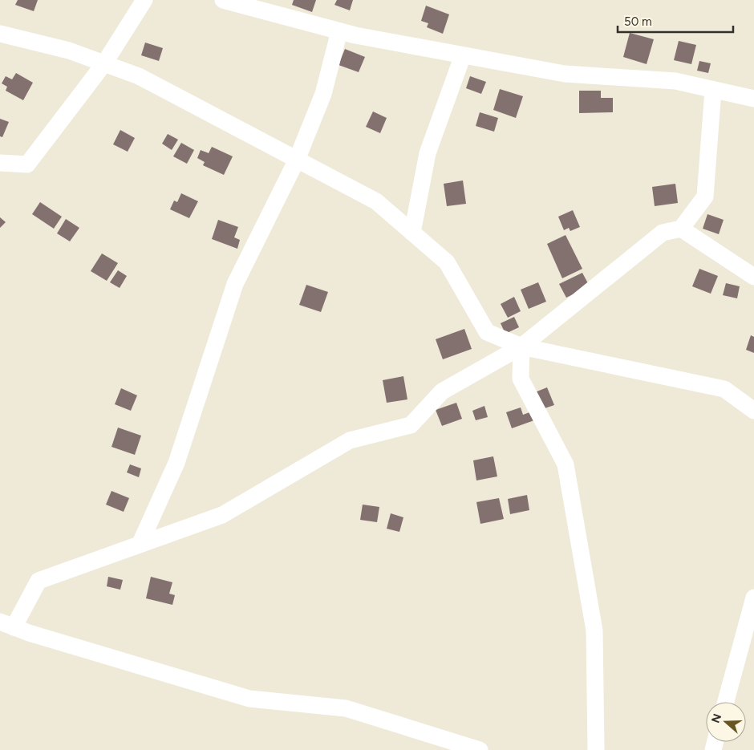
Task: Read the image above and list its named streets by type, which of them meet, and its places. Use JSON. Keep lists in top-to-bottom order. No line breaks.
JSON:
{"scale_bar":"50 m","north":"left"}
